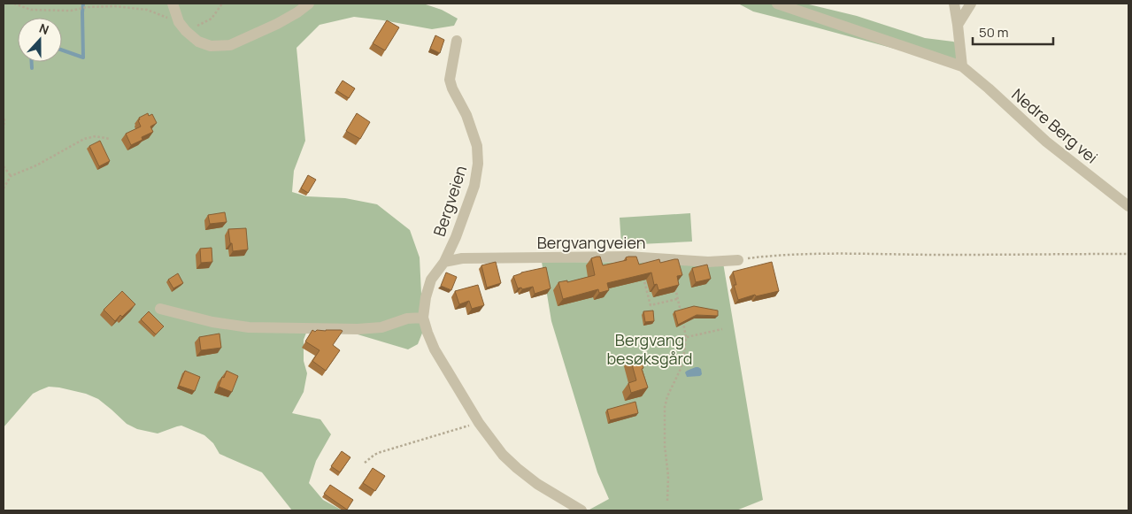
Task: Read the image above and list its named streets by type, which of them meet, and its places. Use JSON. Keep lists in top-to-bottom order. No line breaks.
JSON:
{"streets":{"street":["Nedre Berg vei","Bergveien","Bergvangveien"]},"crossings":[["Bergveien","Bergvangveien"]],"parks":["Bergvang besøksgård"],"scale_bar":"50 m","north":"top"}
